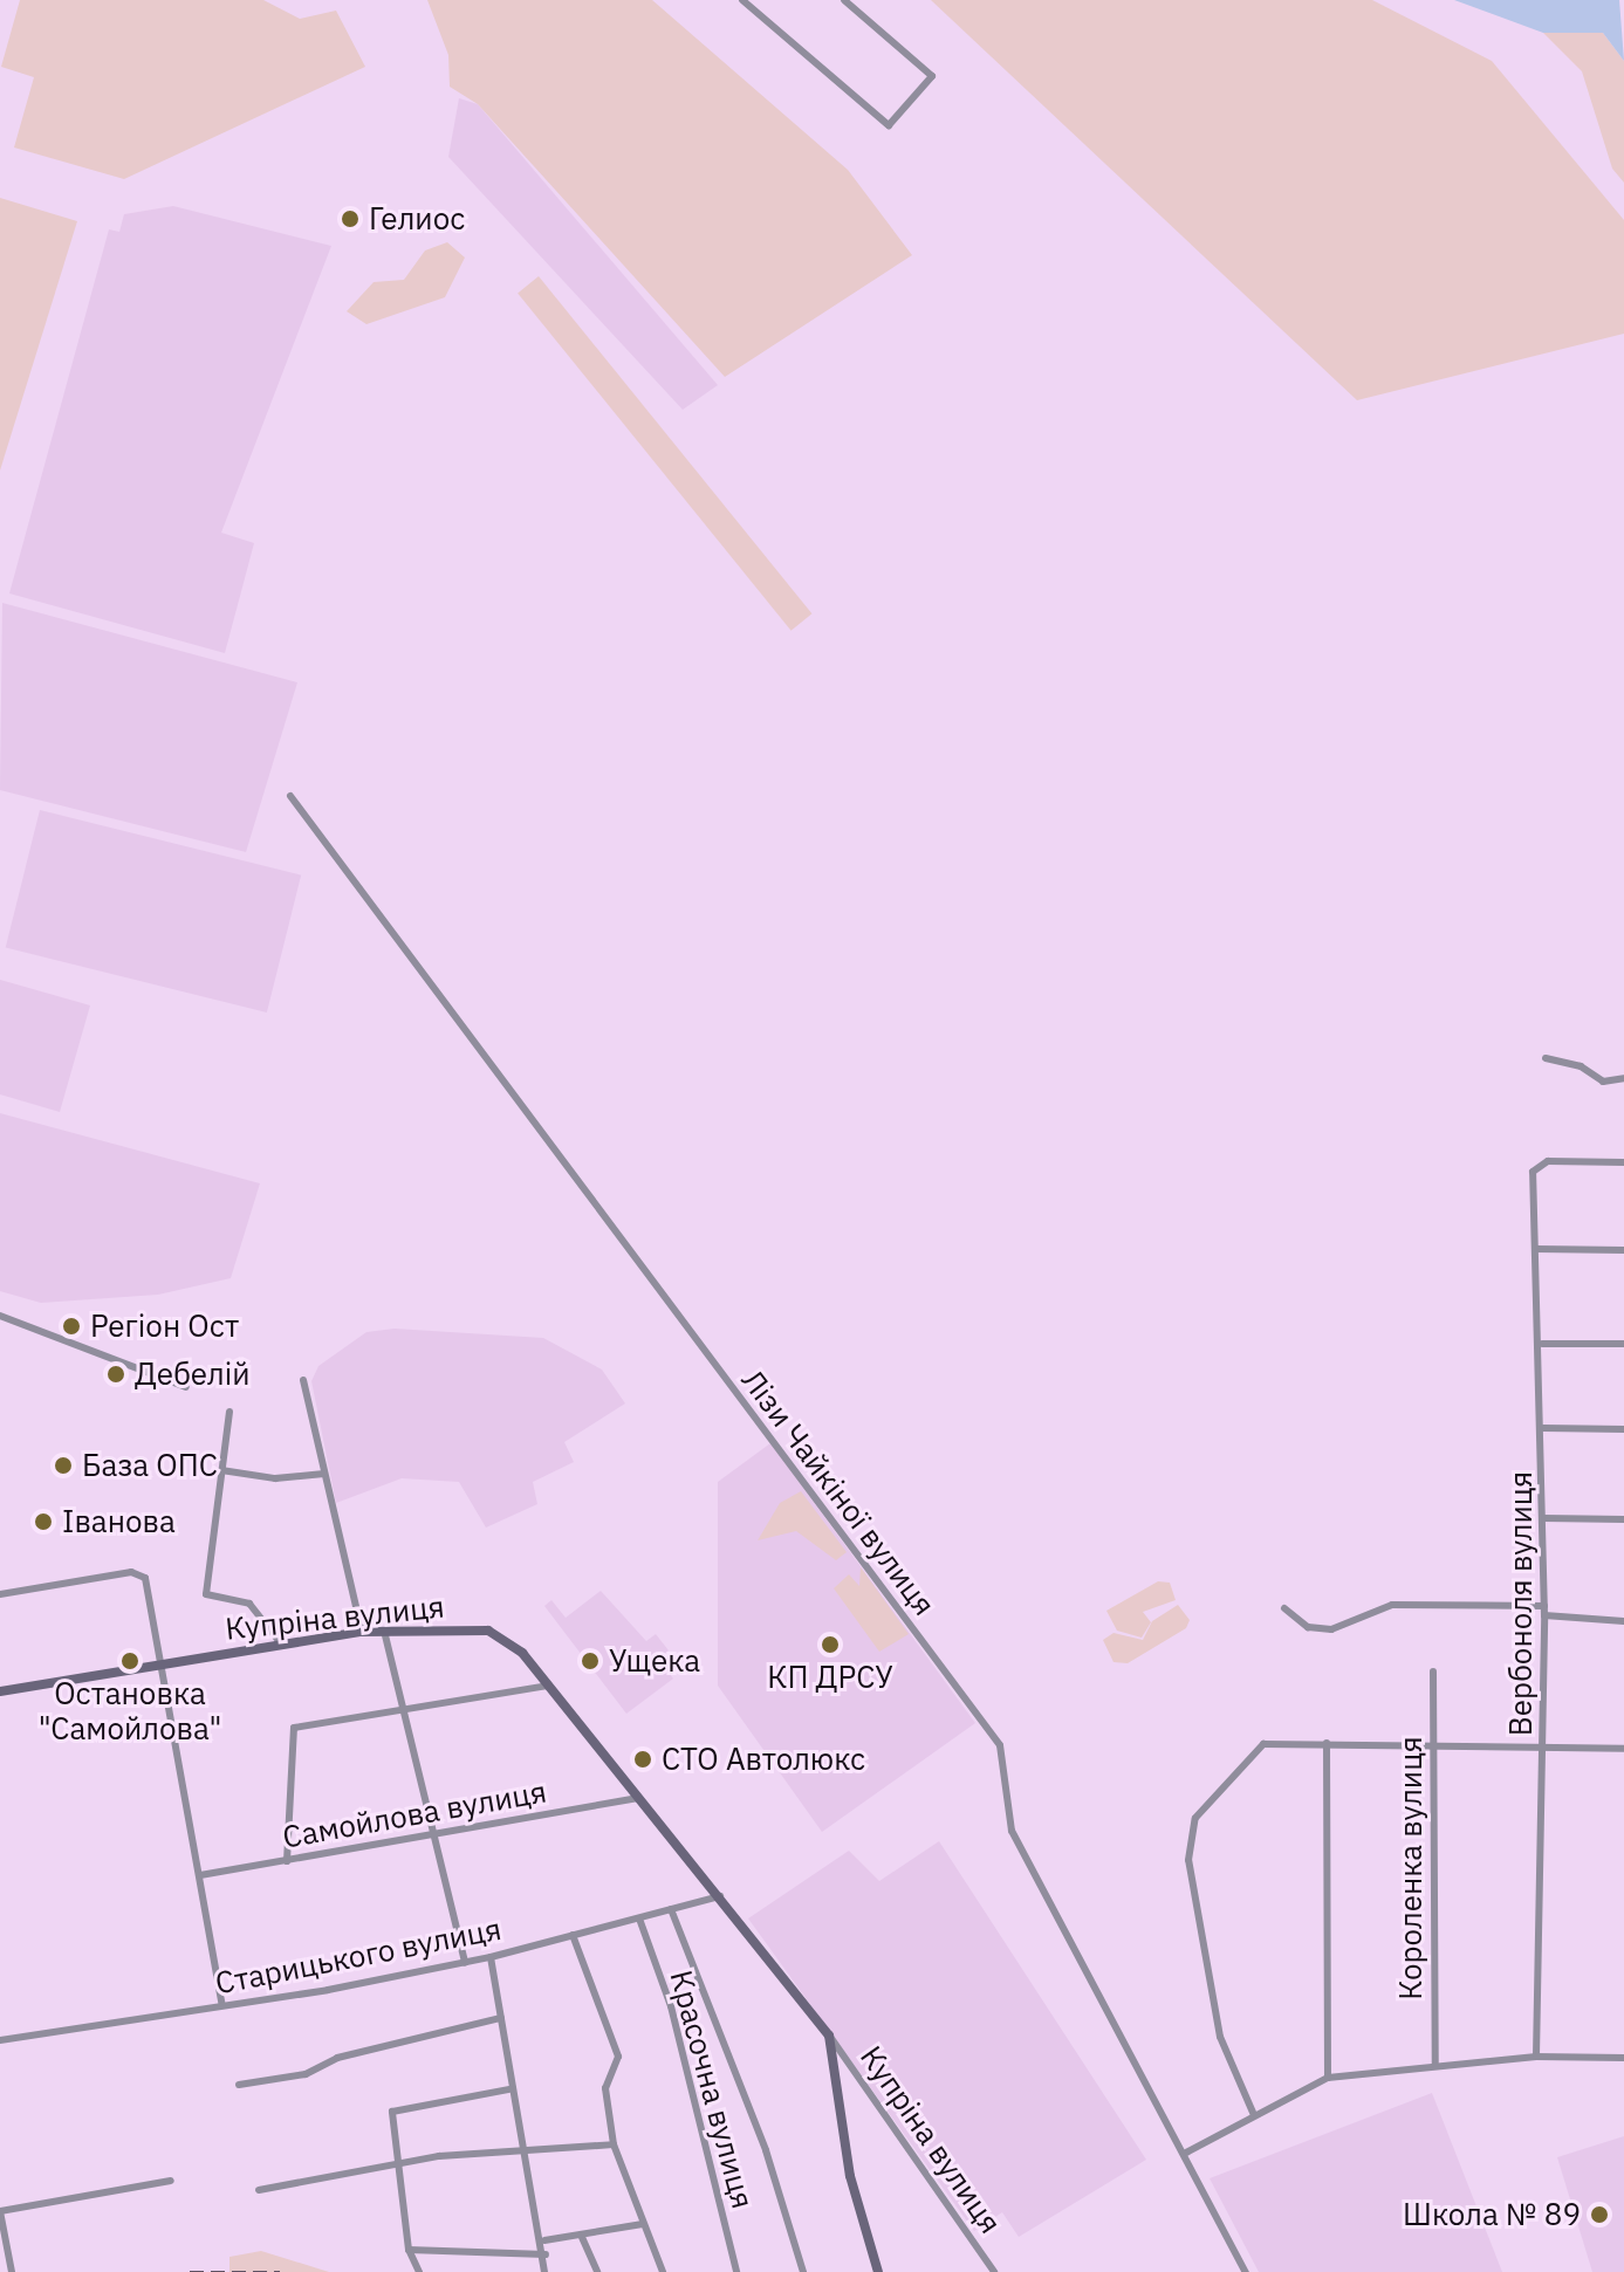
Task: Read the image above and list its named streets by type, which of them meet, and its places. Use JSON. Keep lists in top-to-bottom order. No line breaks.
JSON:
{"streets":{"main road":["Купріна вулиця"],"street":["Лізи Чайкіної вулиця","Вербоноля вулиця","Самойлова вулиця","Короленка вулиця","Старицького вулиця","Красочна вулиця"]},"crossings":[["Купріна вулиця","Самойлова вулиця"],["Купріна вулиця","Старицького вулиця"],["Старицького вулиця","Красочна вулиця"]],"places":["Гелиос","Регіон Ост","Дебелій","База ОПС","Іванова","КП ДРСУ","Остановка \"Самойлова\"","Ущека","СТО Автолюкс","Школа № 89"]}
